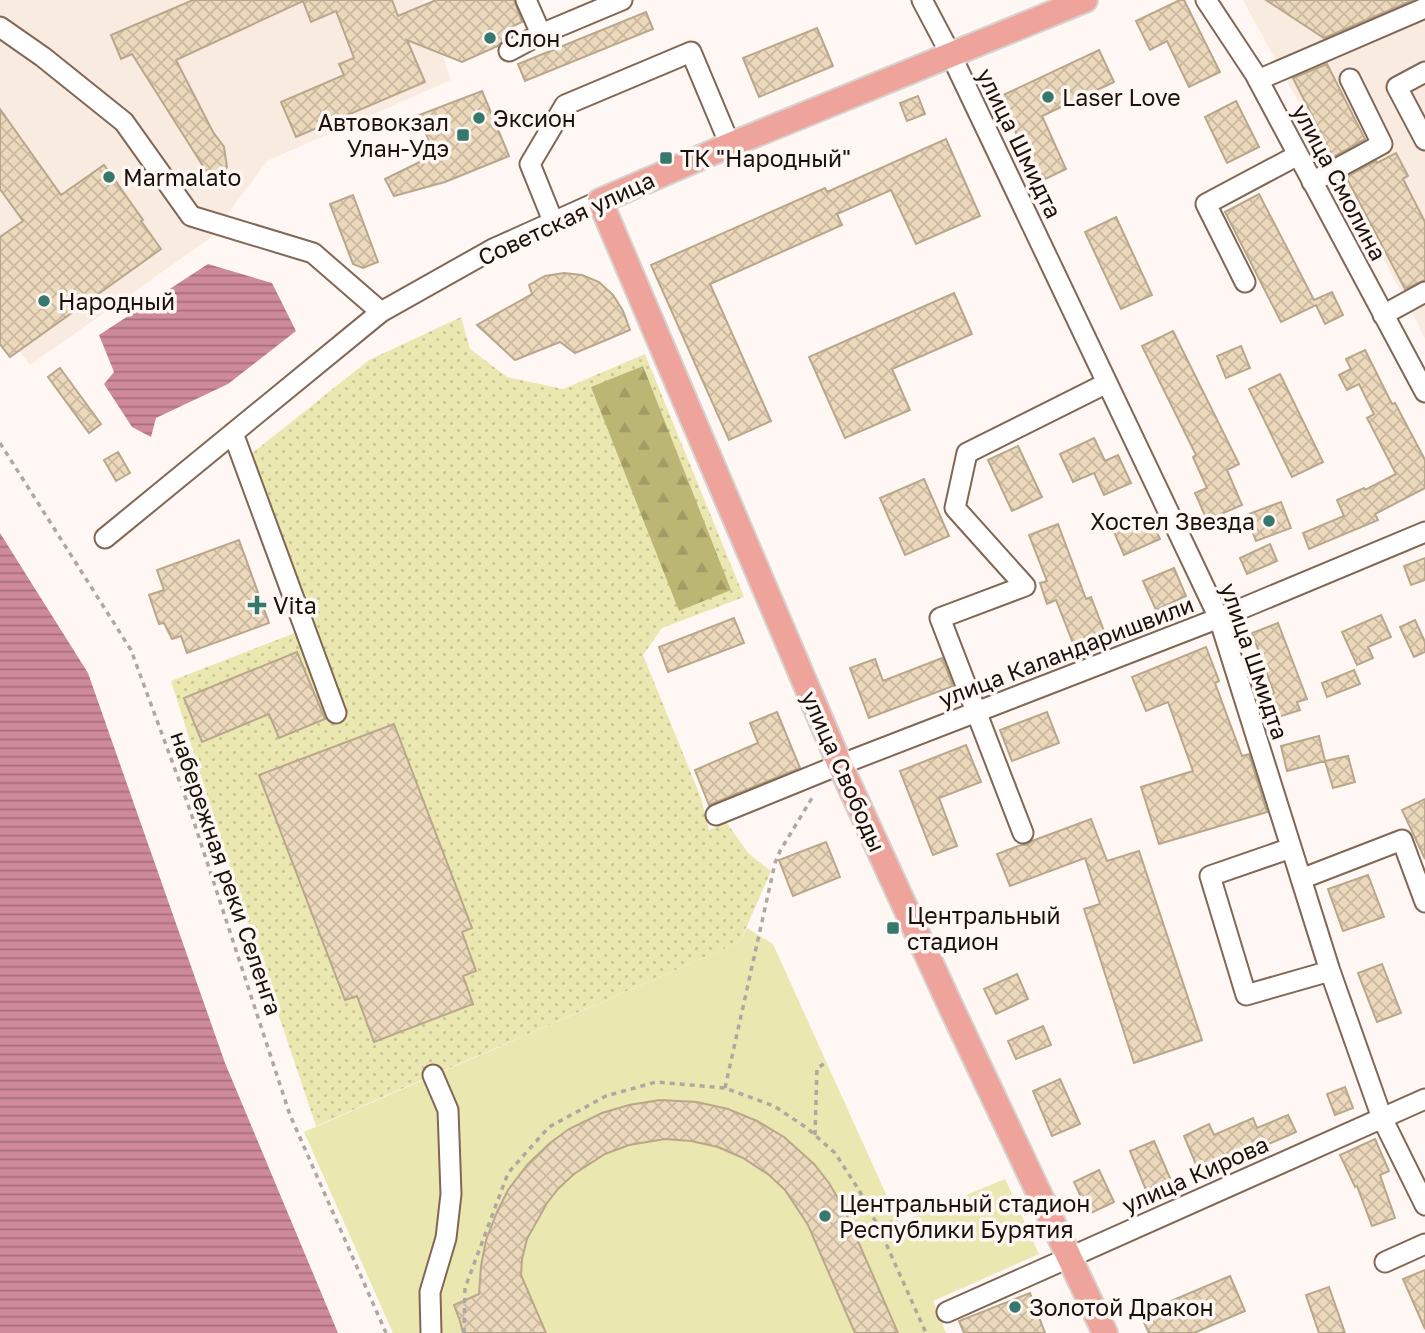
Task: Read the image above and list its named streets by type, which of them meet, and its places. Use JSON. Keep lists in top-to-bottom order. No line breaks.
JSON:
{"streets":{"main road":["Советская улица","улица Свободы"],"street":["улица Шмидта","улица Смолина","улица Каландаришвили","улица Кирова"],"path":["набережная реки Селенга"]},"crossings":[["улица Шмидта","Советская улица"],["улица Шмидта","улица Каландаришвили"],["улица Шмидта","улица Кирова"],["Советская улица","улица Свободы"],["улица Каландаришвили","улица Свободы"],["улица Свободы","улица Кирова"]],"places":{"other":["Слон","Laser Love","Эксион","Marmalato","Народный","Хостел Звезда","Центральный стадион Республики Бурятия","Золотой Дракон"],"transit":["Автовокзал Улан-Удэ","ТК \"Народный\"","Центральный стадион"],"health":["Vita"]}}
